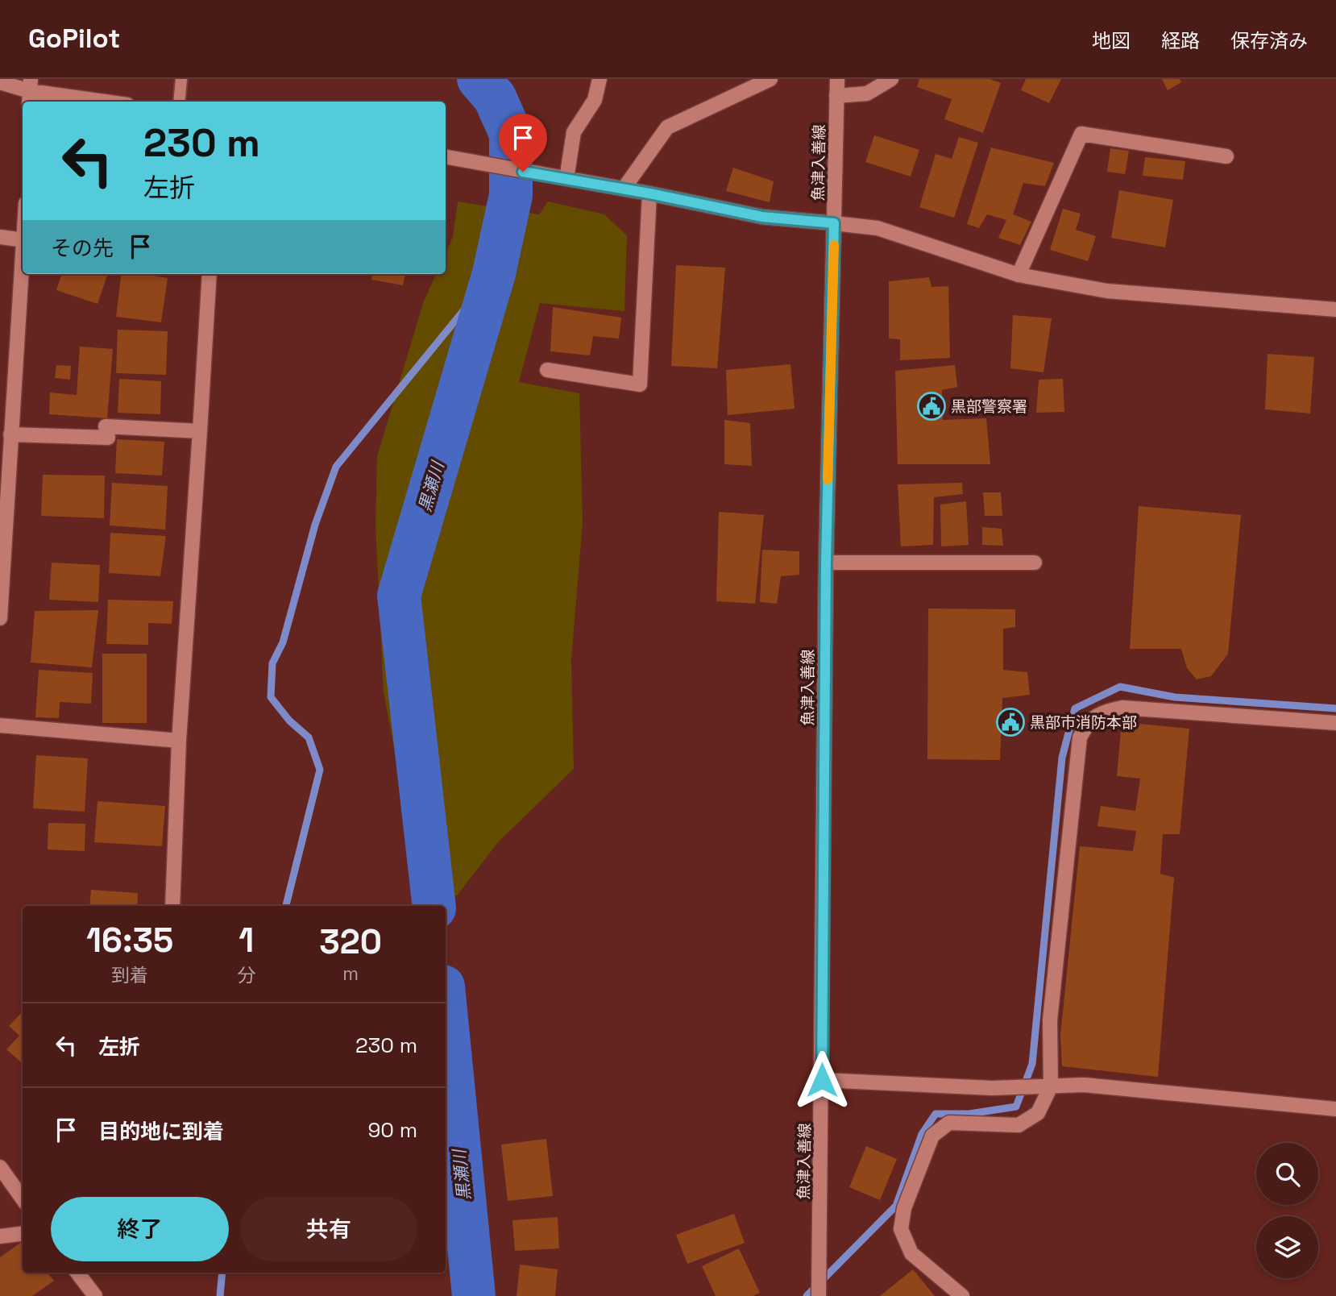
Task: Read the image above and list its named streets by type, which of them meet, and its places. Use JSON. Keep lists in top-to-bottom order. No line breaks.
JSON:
{"streets":{"street":["魚津入善線"]},"water":["黒瀬川"],"places":{"public building":["黒部警察署","黒部市消防本部"]},"page":{"header":"GoPilot","nav":["地図","経路","保存済み"],"turn":["230 m","左折"],"then":"その先","eta":["16:35","到着","1","分","320","m"],"list":[{"name":"左折","value":"230 m"},{"name":"目的地に到着","value":"90 m"}],"buttons":["終了","共有"]}}
